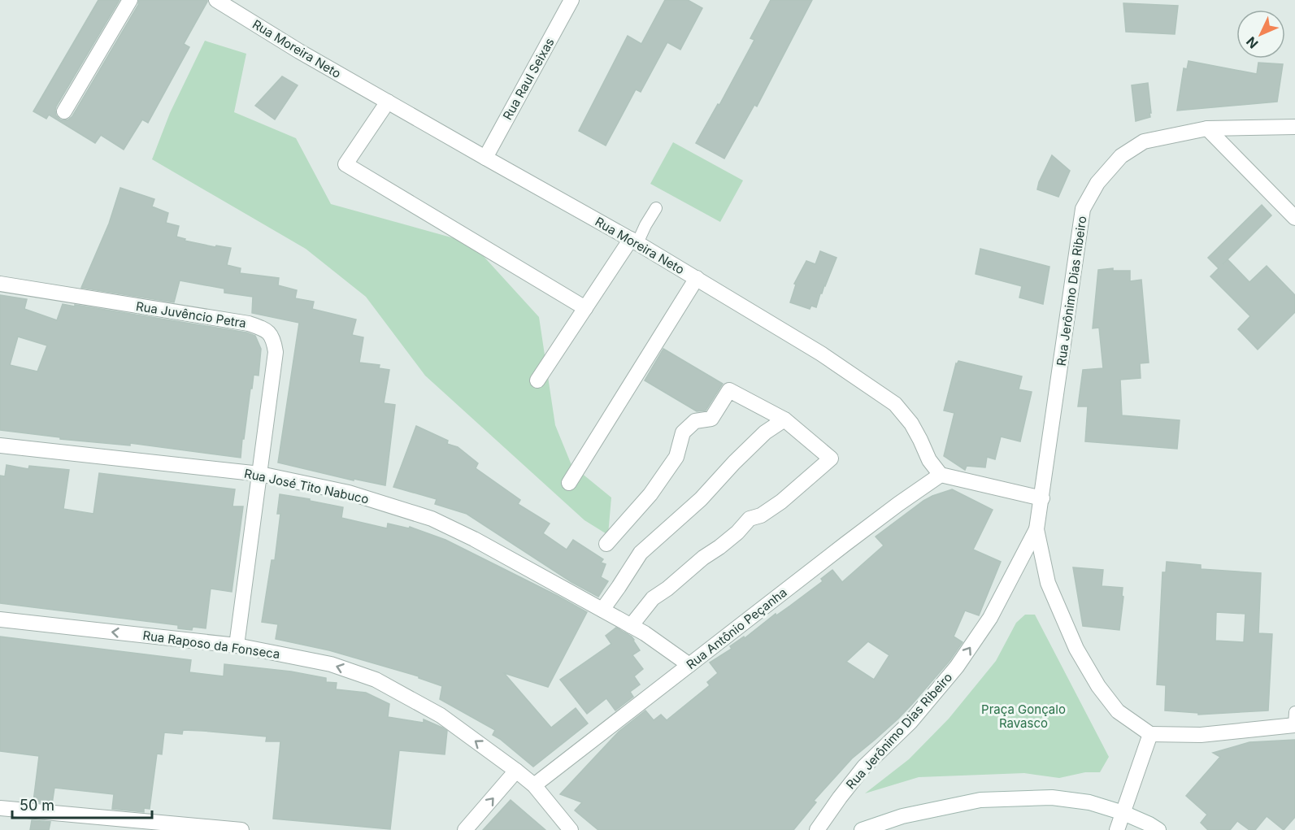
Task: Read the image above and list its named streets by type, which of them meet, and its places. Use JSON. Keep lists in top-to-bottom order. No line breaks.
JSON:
{"streets":{"street":["Rua Moreira Neto","Rua Raul Seixas","Rua Jerônimo Dias Ribeiro","Rua Juvêncio Petra","Rua José Tito Nabuco","Rua Antônio Peçanha","Rua Raposo da Fonseca"]},"crossings":[["Rua Moreira Neto","Rua Raul Seixas"],["Rua Moreira Neto","Rua Antônio Peçanha"],["Rua Juvêncio Petra","Rua José Tito Nabuco"],["Rua Juvêncio Petra","Rua Raposo da Fonseca"],["Rua José Tito Nabuco","Rua Antônio Peçanha"],["Rua Antônio Peçanha","Rua Raposo da Fonseca"]],"one_way":["Rua Raposo da Fonseca"],"parks":["Praça Gonçalo Ravasco"],"scale_bar":"50 m","north":"bottom left"}
